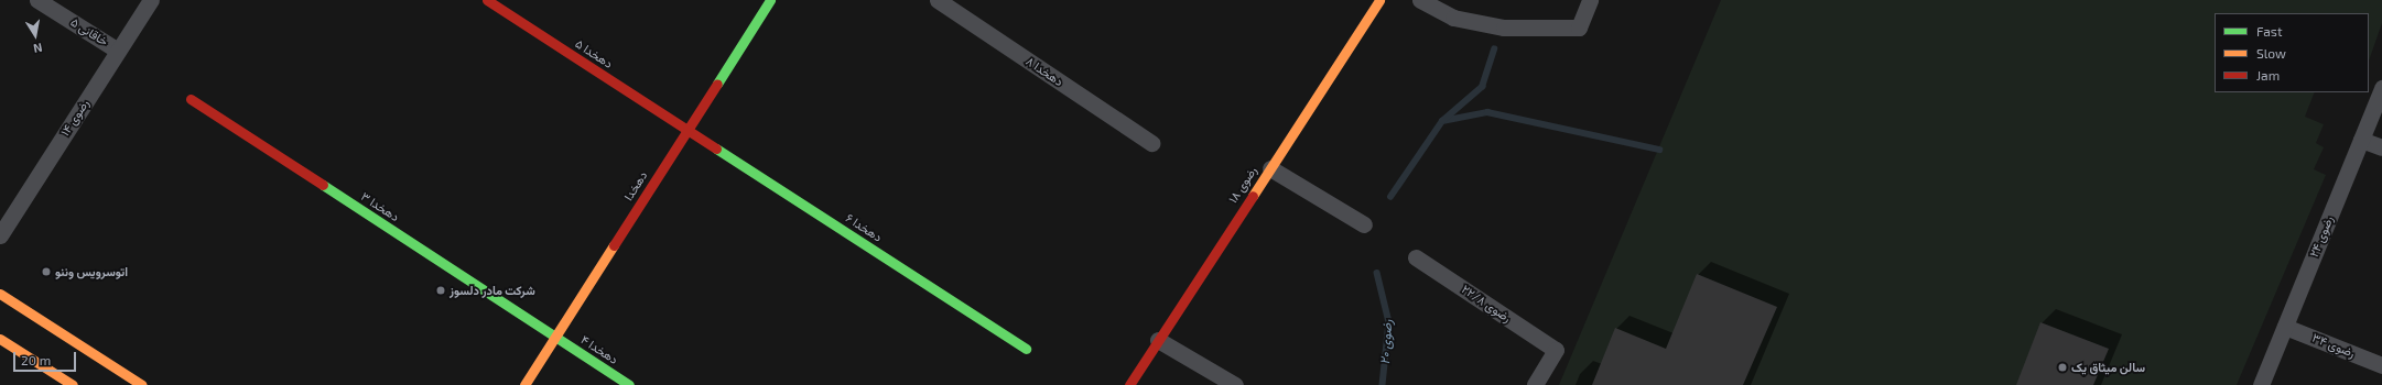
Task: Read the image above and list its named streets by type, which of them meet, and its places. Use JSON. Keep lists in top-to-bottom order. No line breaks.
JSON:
{"streets":{"street":["خاقانی ۵","دهخدا ۵","دهخدا ۸","رضوی ۱۴","رضوی ۱۸","دهخدا","دهخدا ۳","دهخدا ۶","رضوی ۲۴","رضوی ۲۲/۸","رضوی ۳۴","دهخدا ۴"]},"crossings":[["خاقانی ۵","رضوی ۱۴"],["دهخدا ۵","دهخدا"],["دهخدا ۵","دهخدا ۶"],["دهخدا","دهخدا ۳"],["دهخدا","دهخدا ۶"],["دهخدا","دهخدا ۴"],["دهخدا ۳","دهخدا ۴"],["رضوی ۲۴","رضوی ۳۴"]],"water":["رضوی ۲۰"],"places":["اتوسرویس وننو","شرکت مادر دلسوز","سالن میثاق یک"],"legend":["Fast","Slow","Jam"],"scale_bar":"20 m","north":"bottom"}
